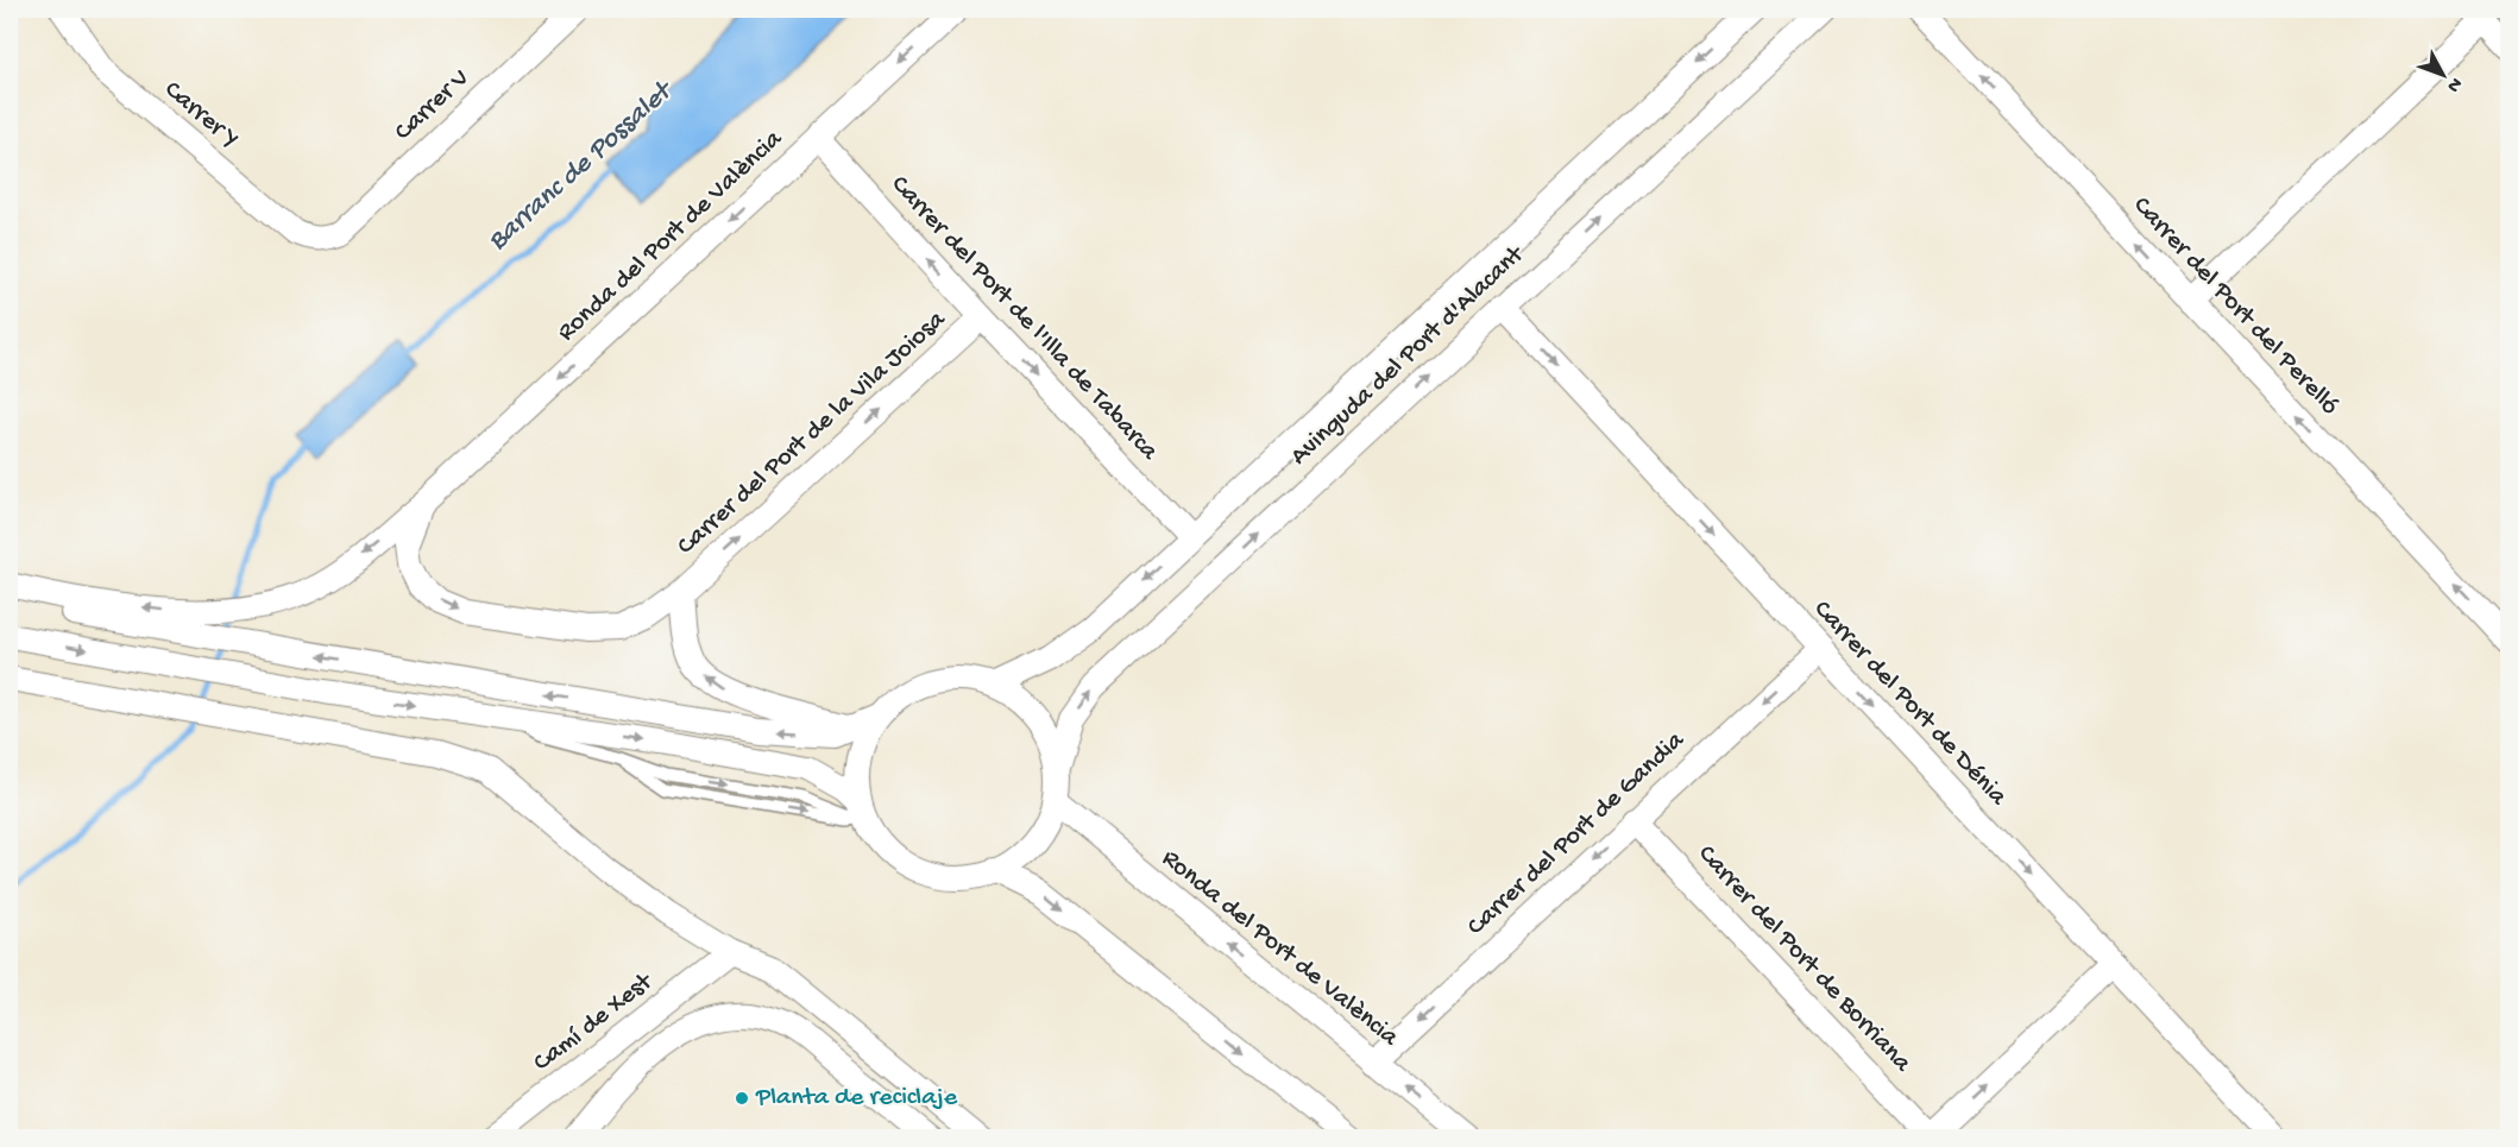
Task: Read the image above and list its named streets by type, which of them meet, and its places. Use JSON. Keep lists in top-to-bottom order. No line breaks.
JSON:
{"streets":{"street":["Carrer V","Carrer Y","Ronda del Port de València","Carrer del Port del Perelló","Carrer del Port de l'Illa de Tabarca","Avinguda del Port d'Alacant","Carrer del Port de la Vila Joiosa","Carrer del Port de Dénia","Carrer del Port de Gandia","Carrer del Port de Borriana","Camí de Xest"]},"crossings":[["Carrer V","Carrer Y"],["Ronda del Port de València","Carrer del Port de l'Illa de Tabarca"],["Ronda del Port de València","Avinguda del Port d'Alacant"],["Ronda del Port de València","Carrer del Port de la Vila Joiosa"],["Ronda del Port de València","Carrer del Port de Gandia"],["Carrer del Port de l'Illa de Tabarca","Avinguda del Port d'Alacant"],["Carrer del Port de l'Illa de Tabarca","Carrer del Port de la Vila Joiosa"],["Avinguda del Port d'Alacant","Carrer del Port de Dénia"],["Carrer del Port de Dénia","Carrer del Port de Gandia"],["Carrer del Port de Gandia","Carrer del Port de Borriana"]],"one_way":["Carrer del Port del Perelló","Carrer del Port de Dénia","Carrer del Port de Gandia"],"water":["Barranc de Possalet"],"places":["Planta de reciclaje"],"north":"bottom right"}
